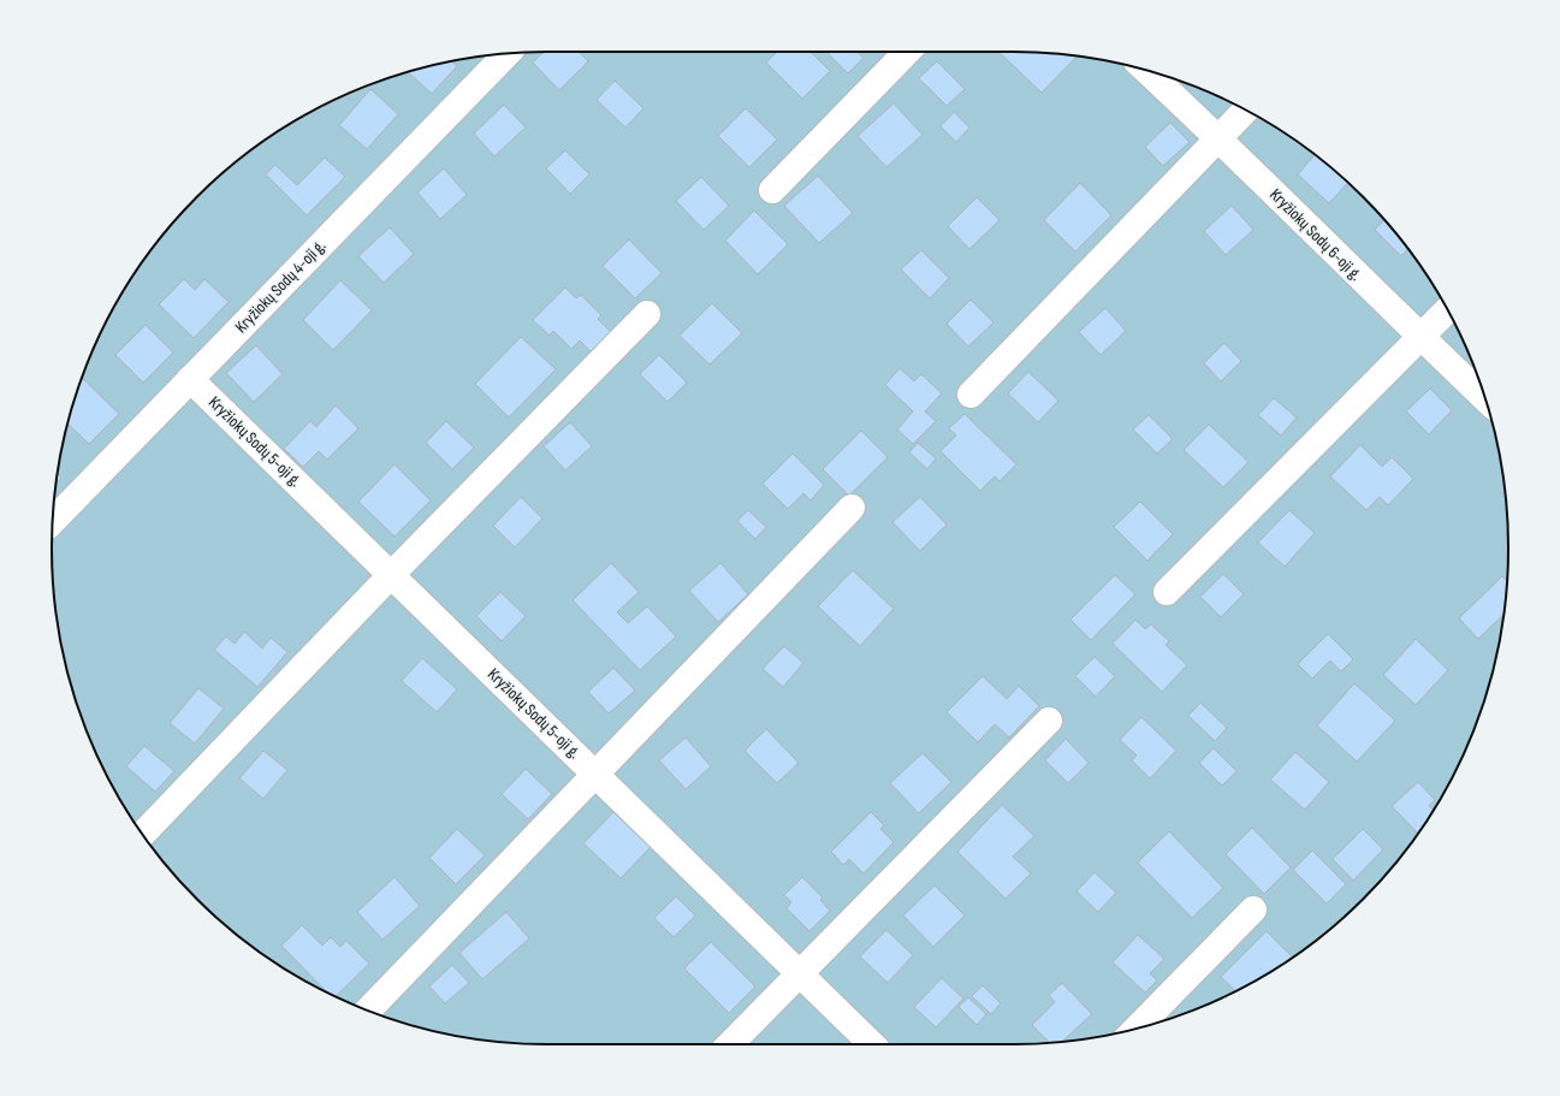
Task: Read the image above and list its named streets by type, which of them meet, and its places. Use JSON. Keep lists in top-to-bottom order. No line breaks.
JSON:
{"streets":{"street":["Kryžiokų Sodų 6-oji g.","Kryžiokų Sodų 4-oji g.","Kryžiokų Sodų 5-oji g."]},"crossings":[["Kryžiokų Sodų 4-oji g.","Kryžiokų Sodų 5-oji g."]]}
